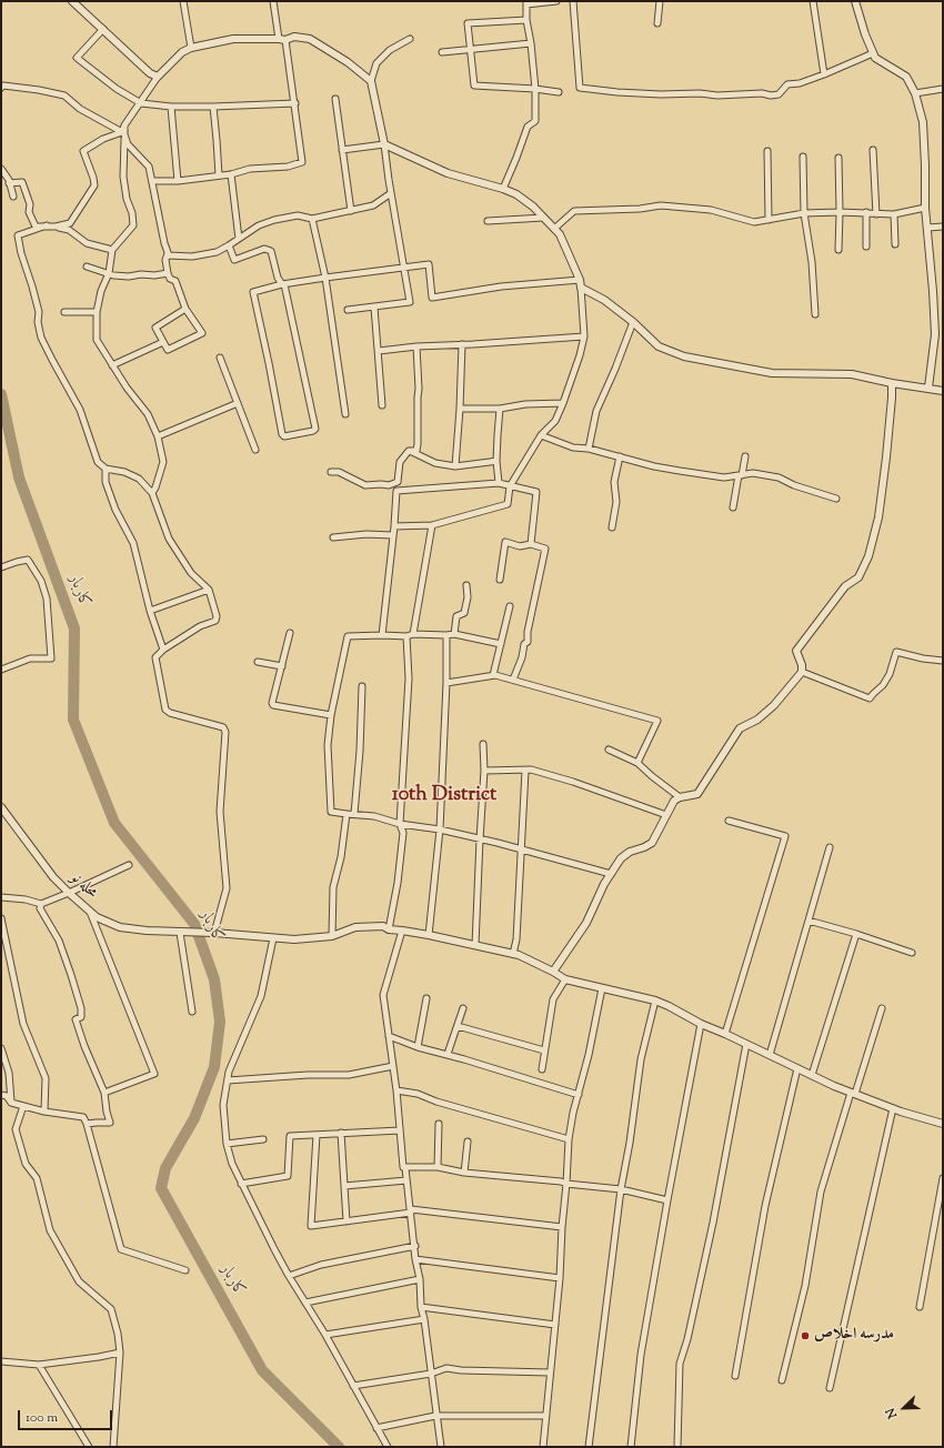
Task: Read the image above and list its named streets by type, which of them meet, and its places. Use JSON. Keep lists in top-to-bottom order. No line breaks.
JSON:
{"streets":{"street":["محله نو"]},"districts":["10th District"],"water":["کاربار"],"places":["مدرسه اخلاص"],"scale_bar":"100 m","north":"bottom left"}
